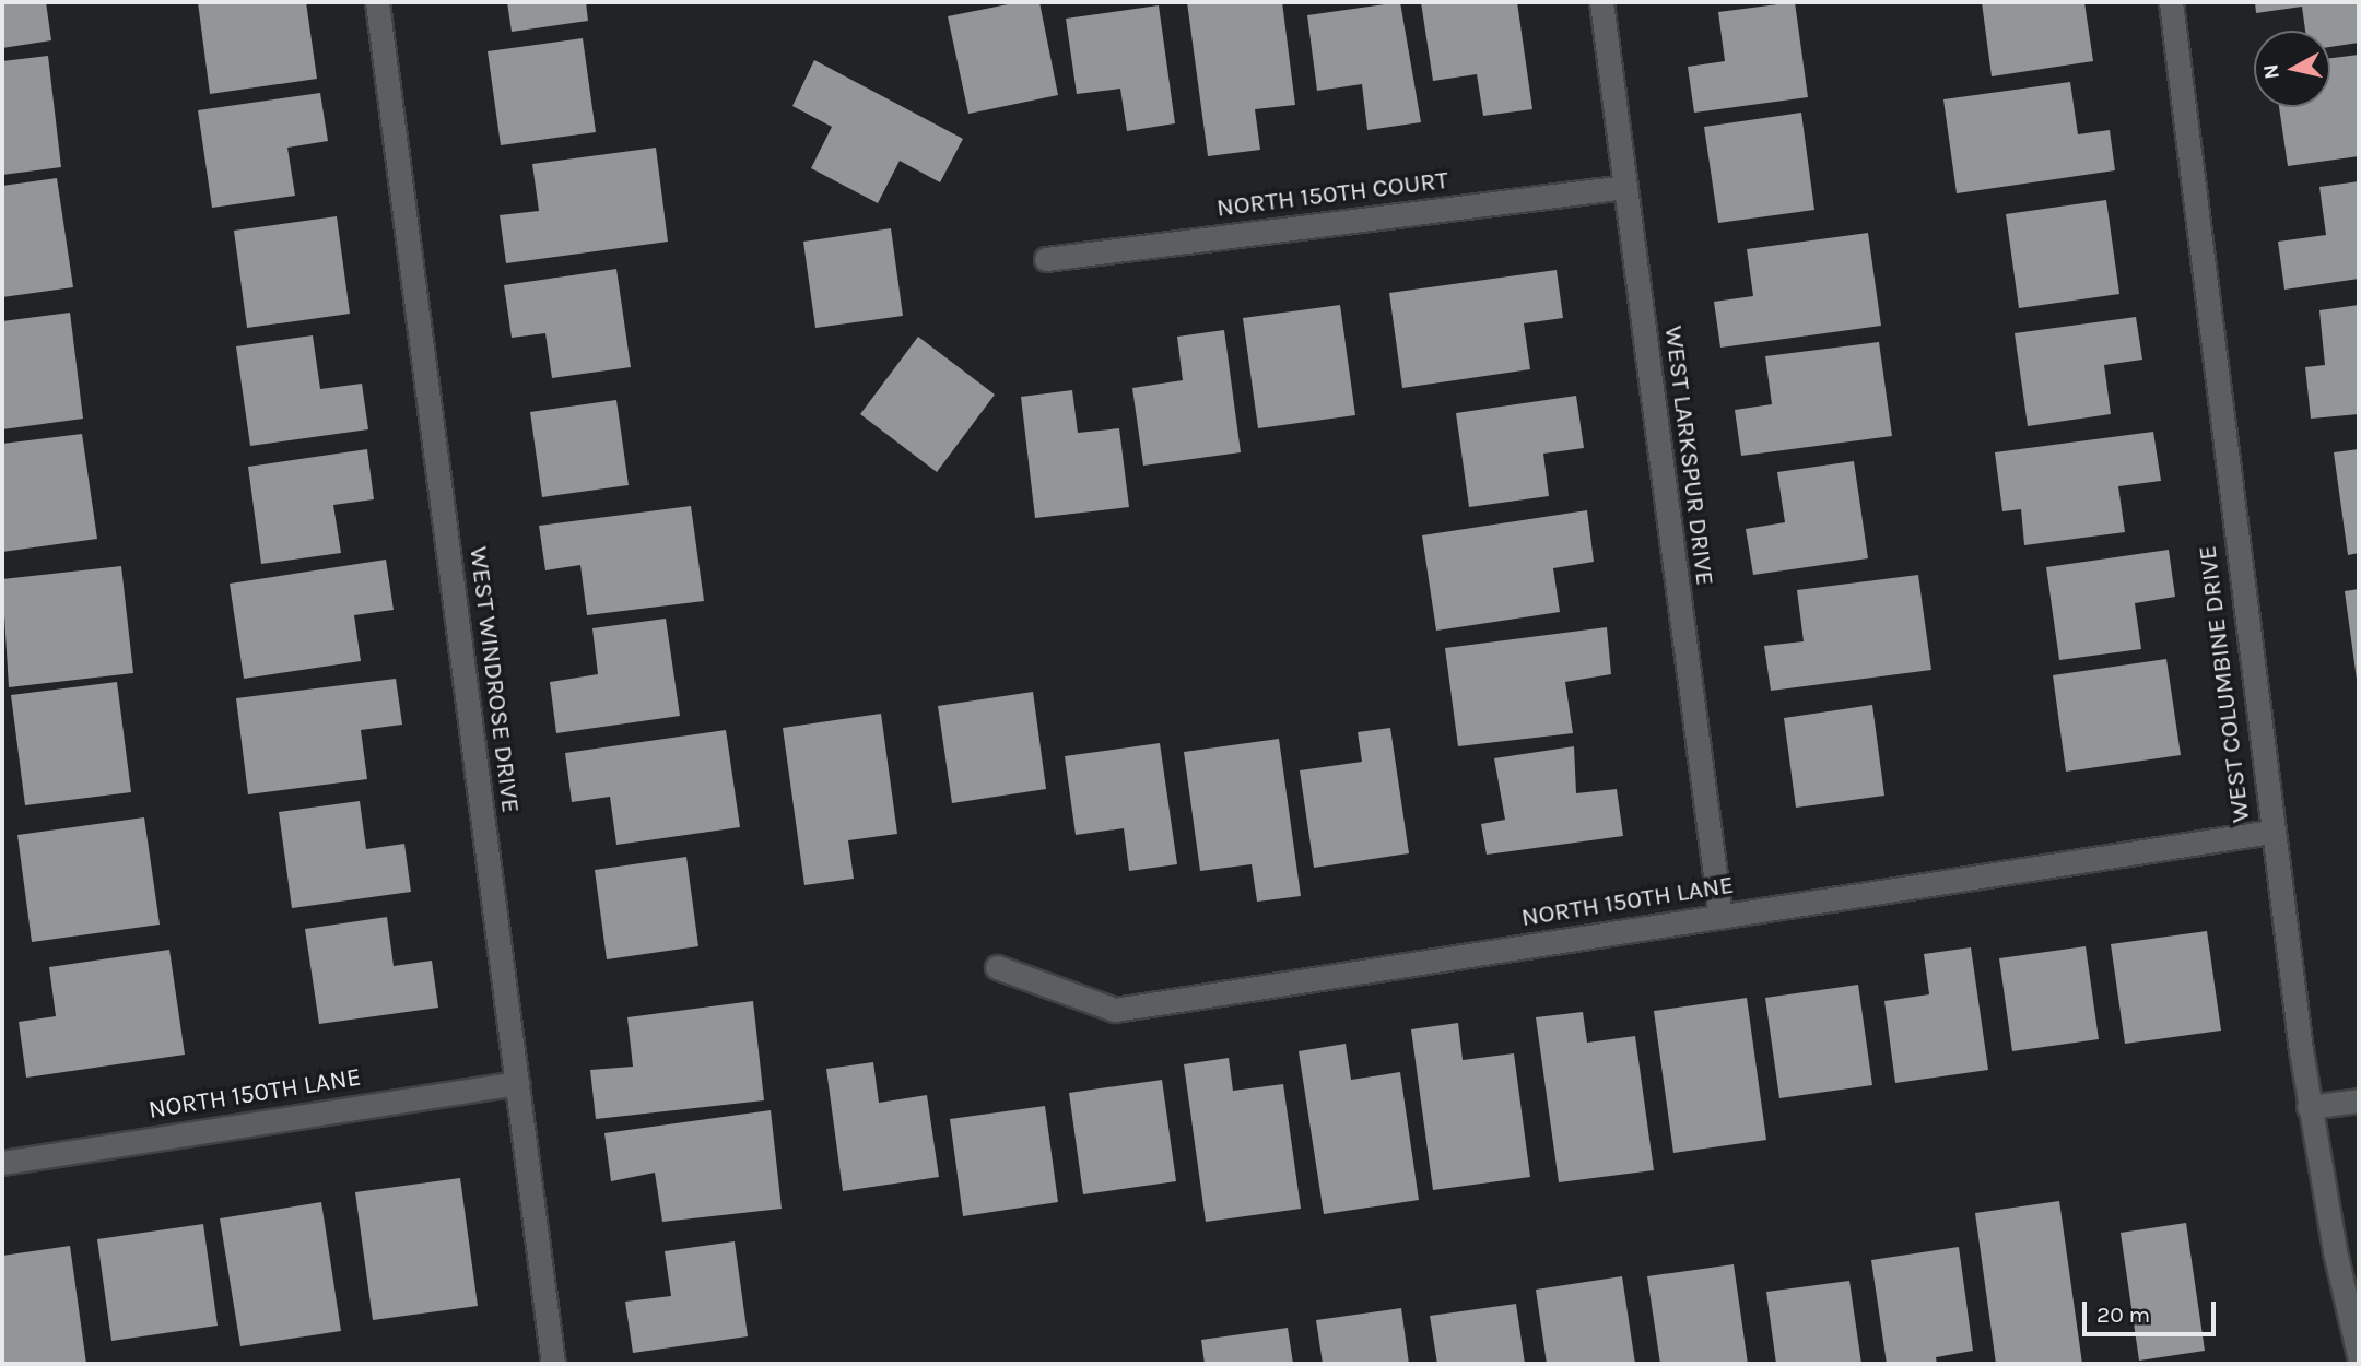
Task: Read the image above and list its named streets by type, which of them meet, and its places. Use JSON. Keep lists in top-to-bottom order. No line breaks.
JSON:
{"streets":{"street":["NORTH 150TH COURT","WEST LARKSPUR DRIVE","WEST WINDROSE DRIVE","WEST COLUMBINE DRIVE","NORTH 150TH LANE"]},"crossings":[["NORTH 150TH COURT","WEST LARKSPUR DRIVE"],["WEST LARKSPUR DRIVE","NORTH 150TH LANE"],["WEST WINDROSE DRIVE","NORTH 150TH LANE"],["WEST COLUMBINE DRIVE","NORTH 150TH LANE"]],"scale_bar":"20 m","north":"left"}
